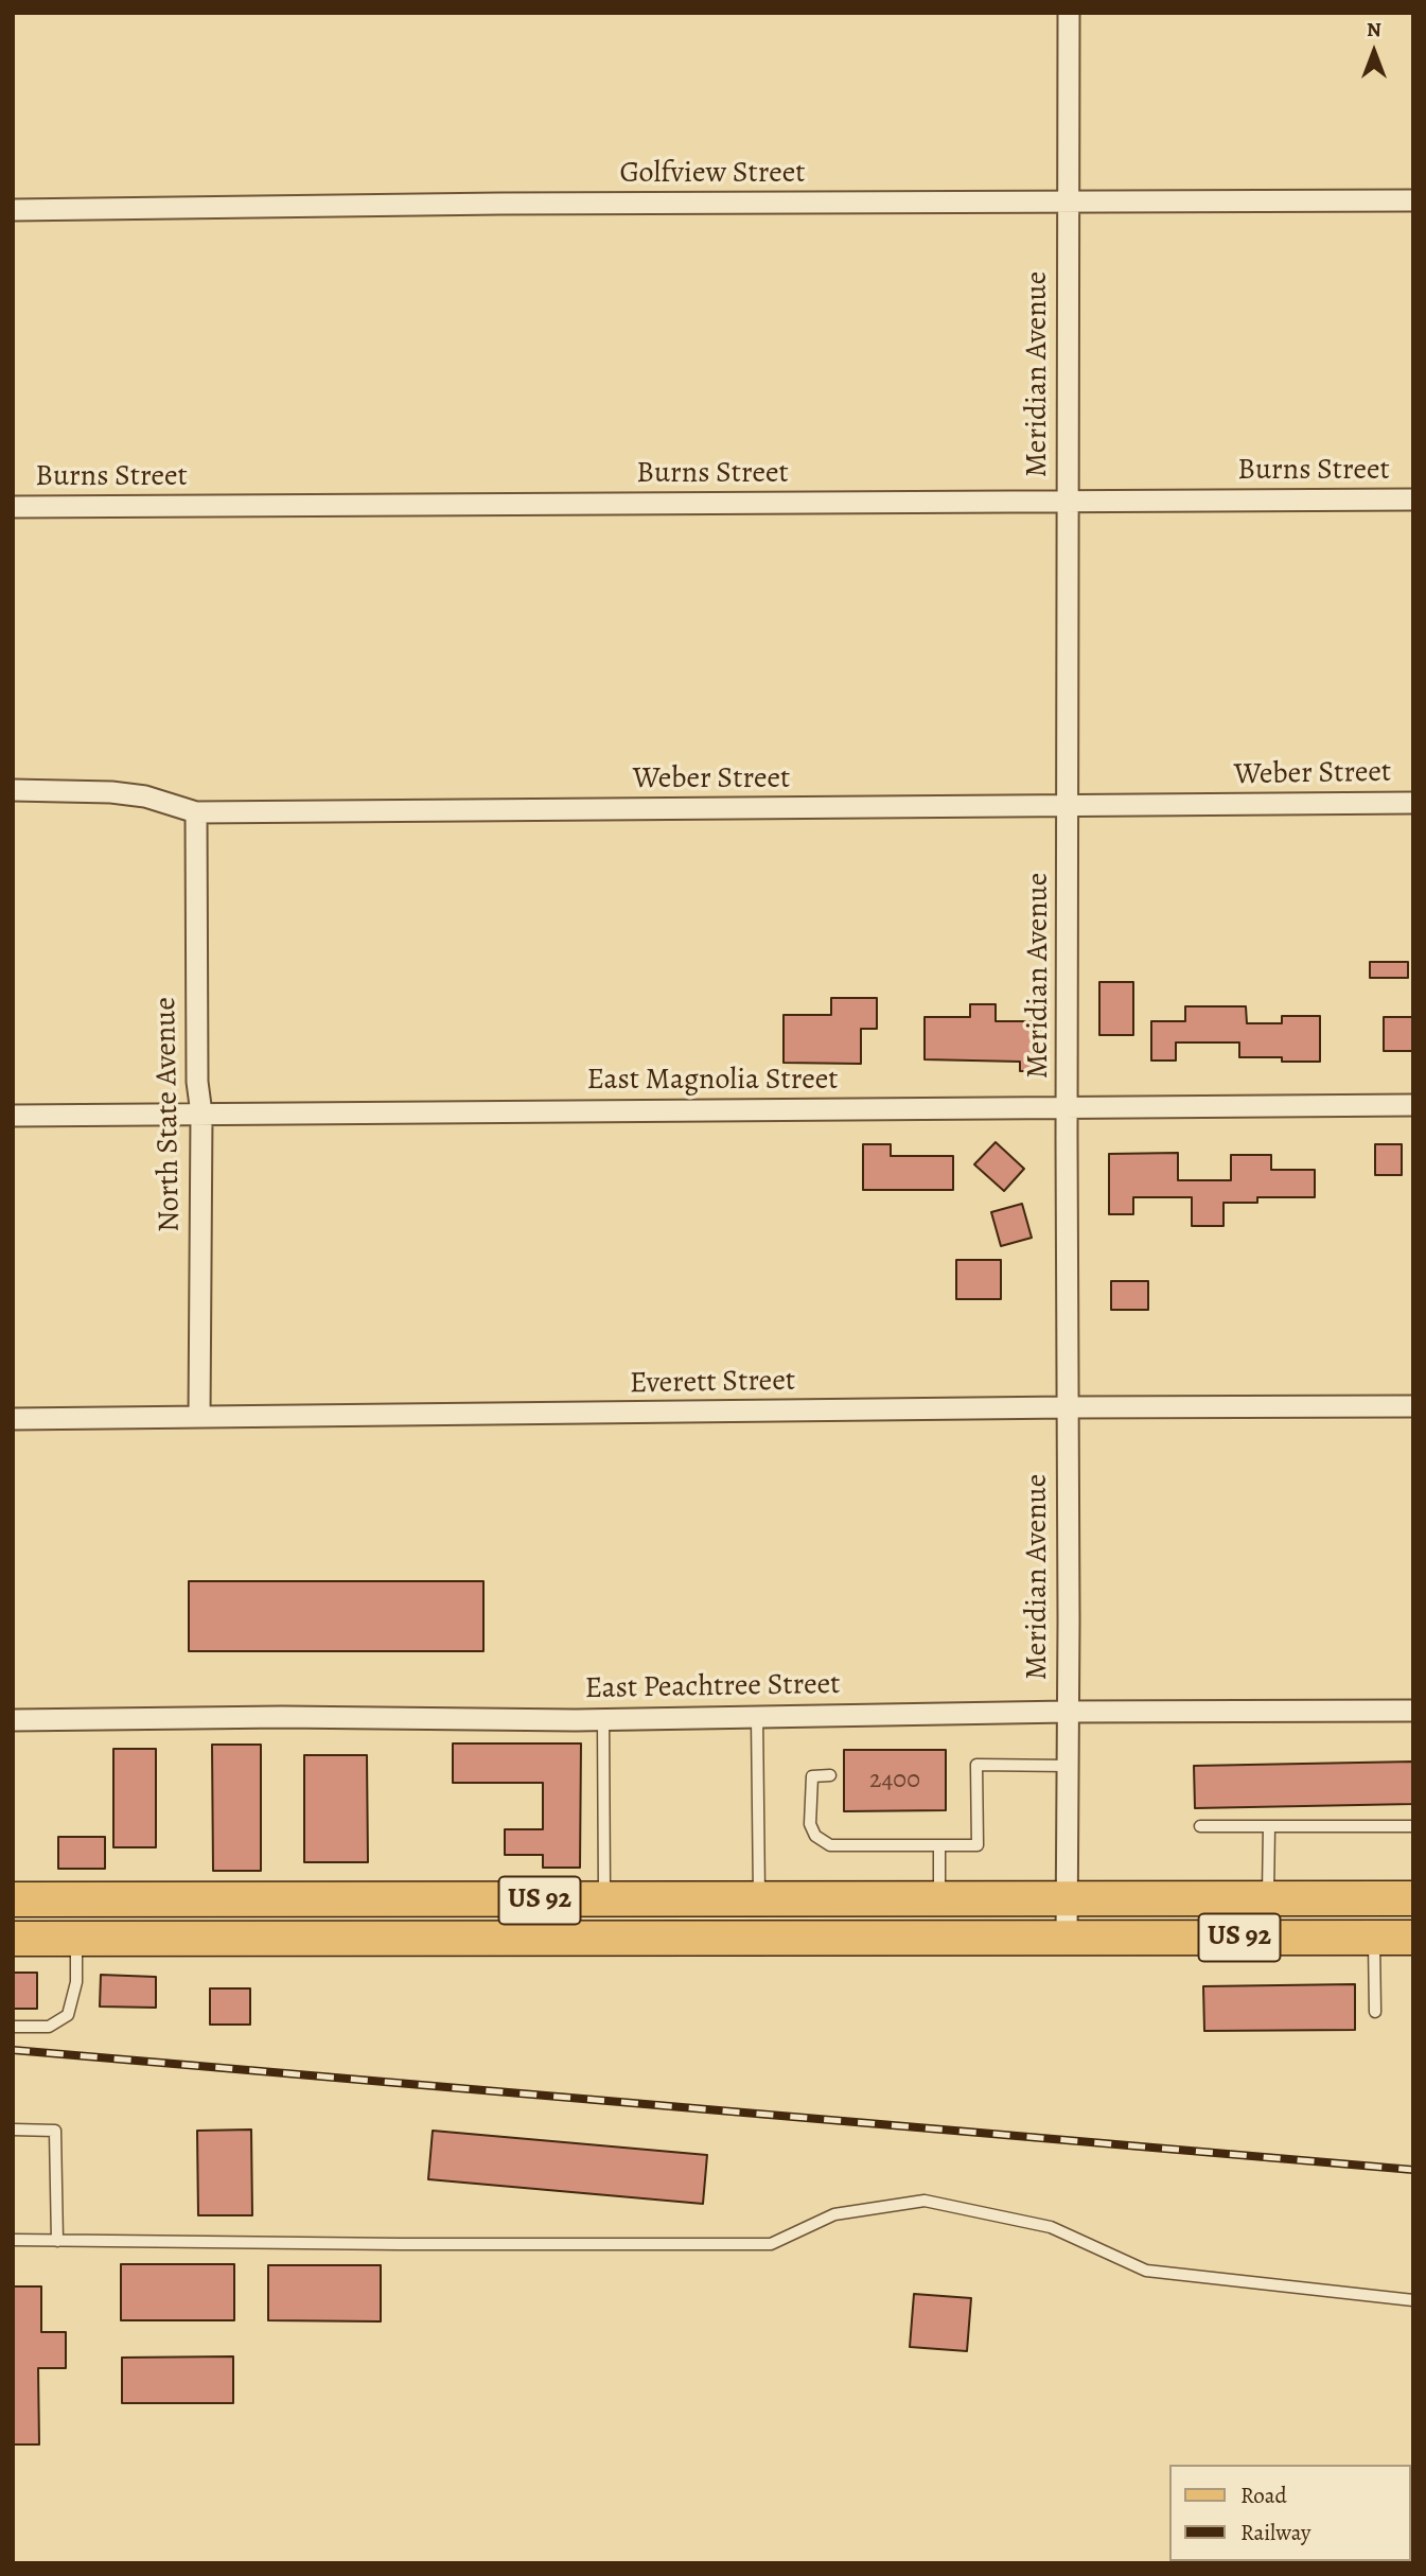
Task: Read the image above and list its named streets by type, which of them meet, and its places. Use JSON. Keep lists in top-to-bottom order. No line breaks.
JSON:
{"streets":{"main road":["US 92"],"street":["Golfview Street","Meridian Avenue","Burns Street","Weber Street","East Magnolia Street","North State Avenue","Everett Street","East Peachtree Street"]},"crossings":[["Golfview Street","Meridian Avenue"],["Meridian Avenue","Burns Street"],["Meridian Avenue","Weber Street"],["Meridian Avenue","East Magnolia Street"],["Meridian Avenue","Everett Street"],["Meridian Avenue","East Peachtree Street"],["Meridian Avenue","US 92"],["Weber Street","North State Avenue"],["East Magnolia Street","North State Avenue"],["North State Avenue","Everett Street"]],"house_numbers":["2400"],"legend":["Road","Railway"],"north":"top"}
